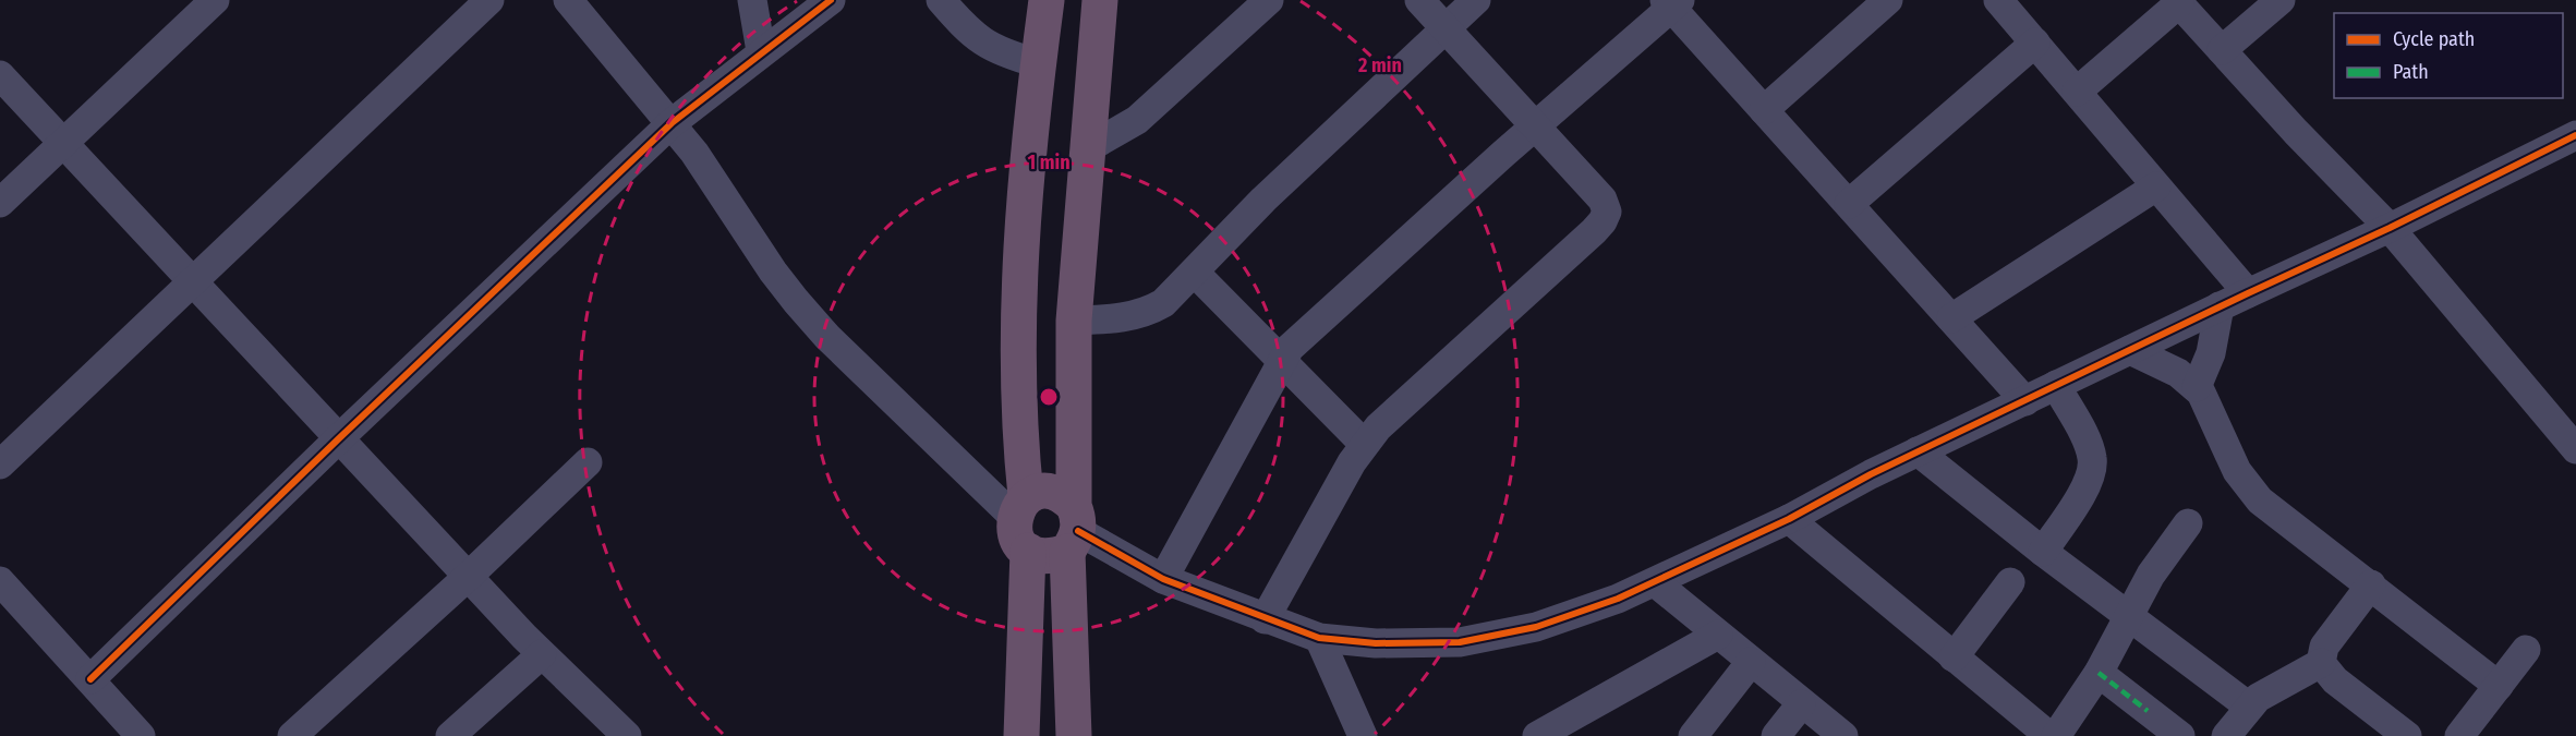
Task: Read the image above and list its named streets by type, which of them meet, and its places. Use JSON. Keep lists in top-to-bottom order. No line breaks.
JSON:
{"legend":["Cycle path","Path"],"rings":["2 min","1 min"]}
